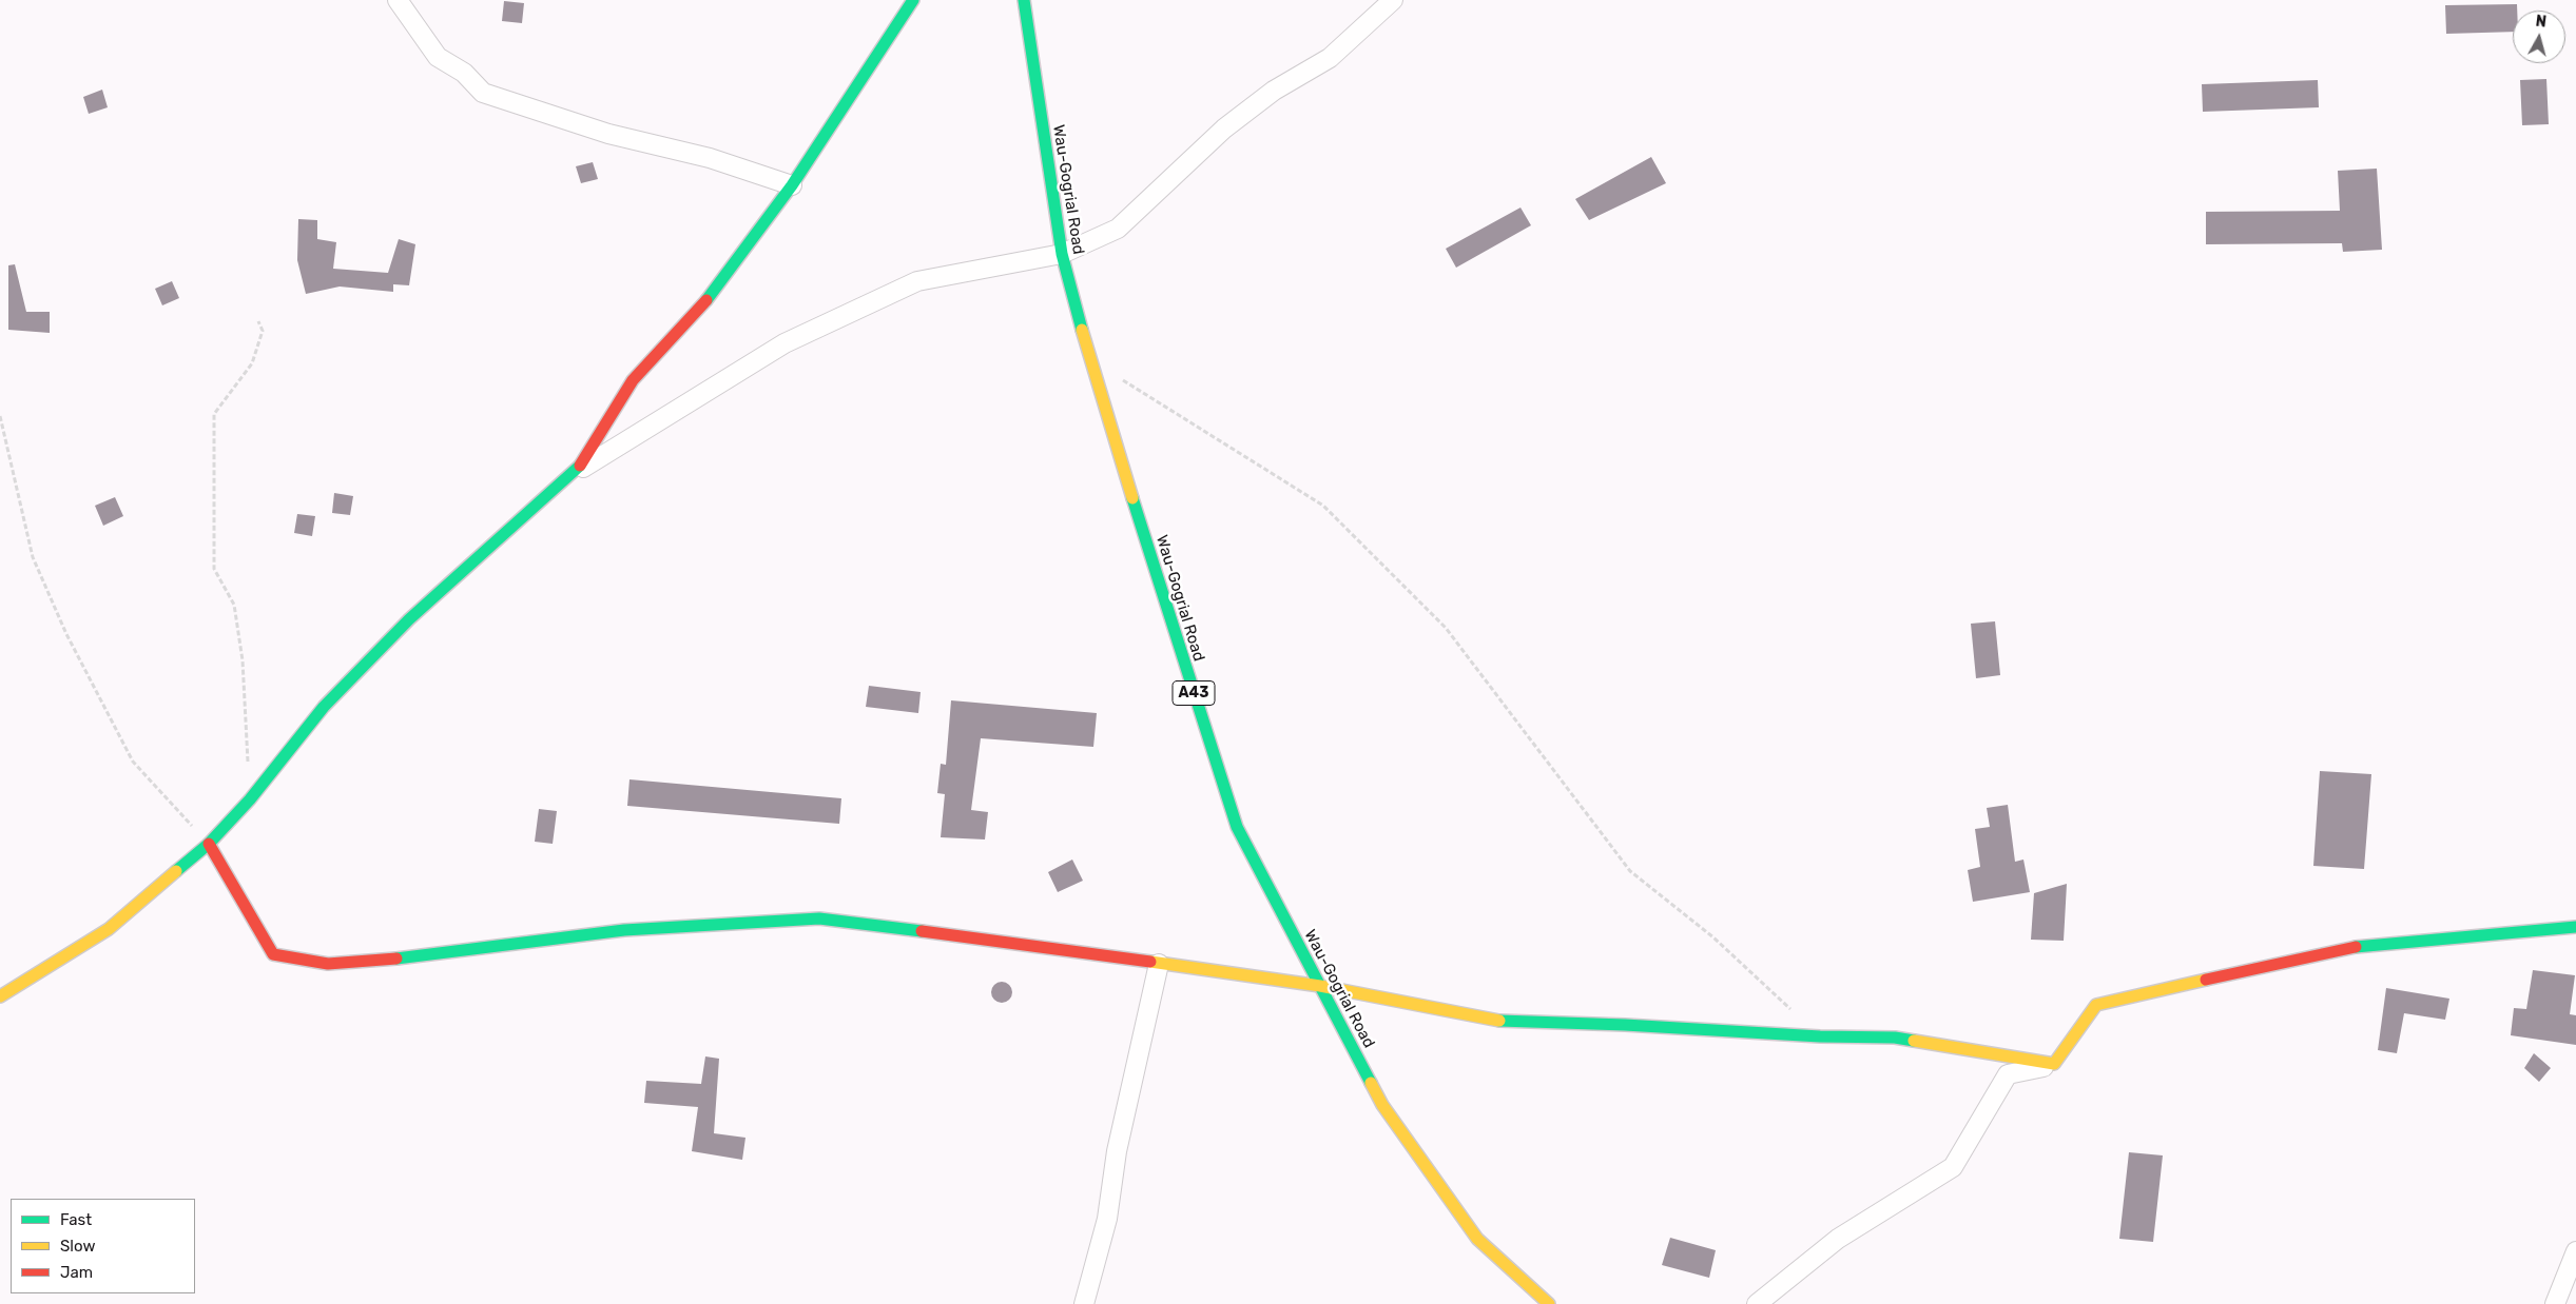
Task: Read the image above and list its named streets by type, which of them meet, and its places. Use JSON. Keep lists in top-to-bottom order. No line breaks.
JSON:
{"streets":{"main road":["Wau-Gogrial Road","A43"]},"legend":["Fast","Slow","Jam"],"north":"top"}
